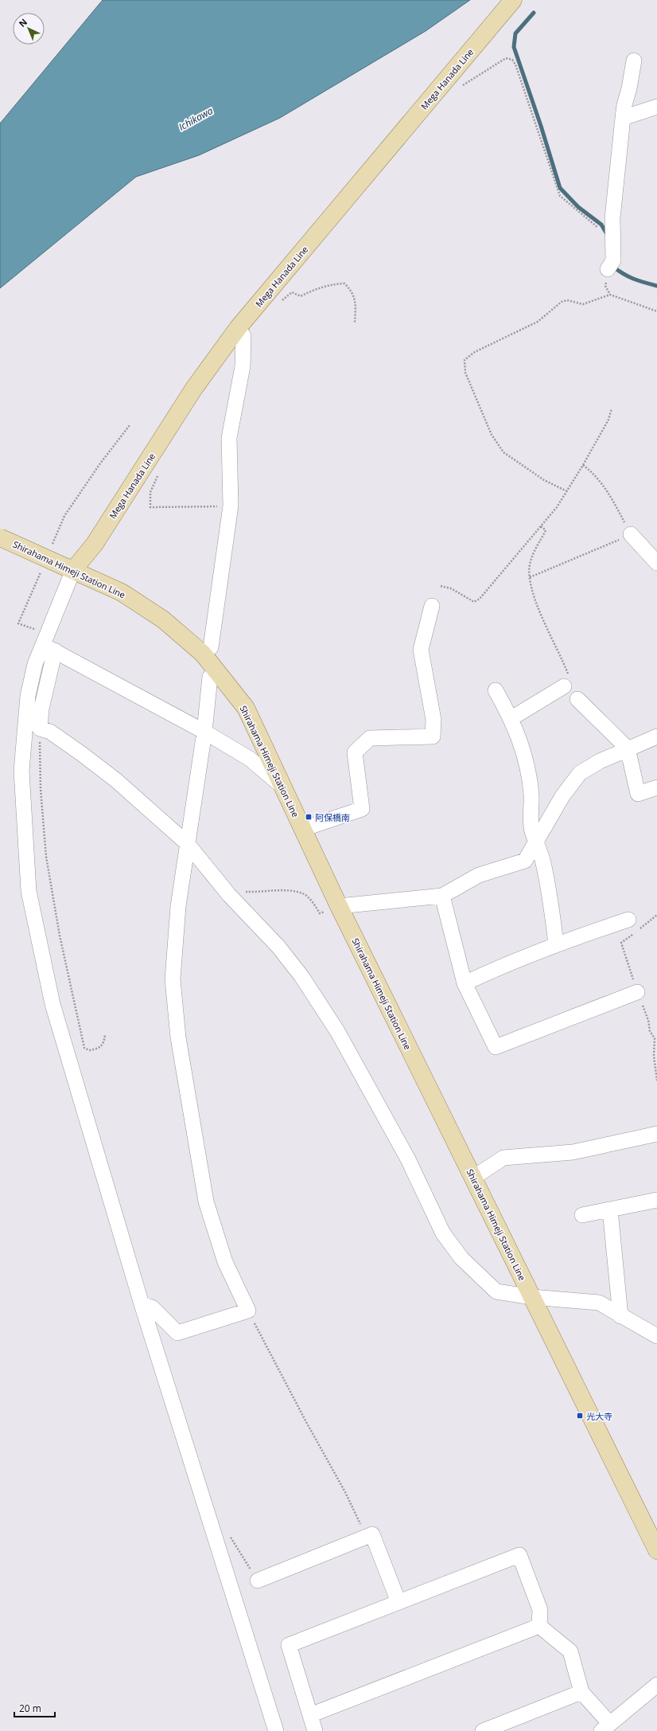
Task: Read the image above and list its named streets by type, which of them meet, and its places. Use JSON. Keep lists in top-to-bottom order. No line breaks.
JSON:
{"streets":{"main road":["Mega Hanada Line","Shirahama Himeji Station Line"]},"crossings":[["Mega Hanada Line","Shirahama Himeji Station Line"]],"water":["Ichikawa"],"places":{"transit":["阿保橋南","光大寺"]},"scale_bar":"20 m","north":"top left"}
